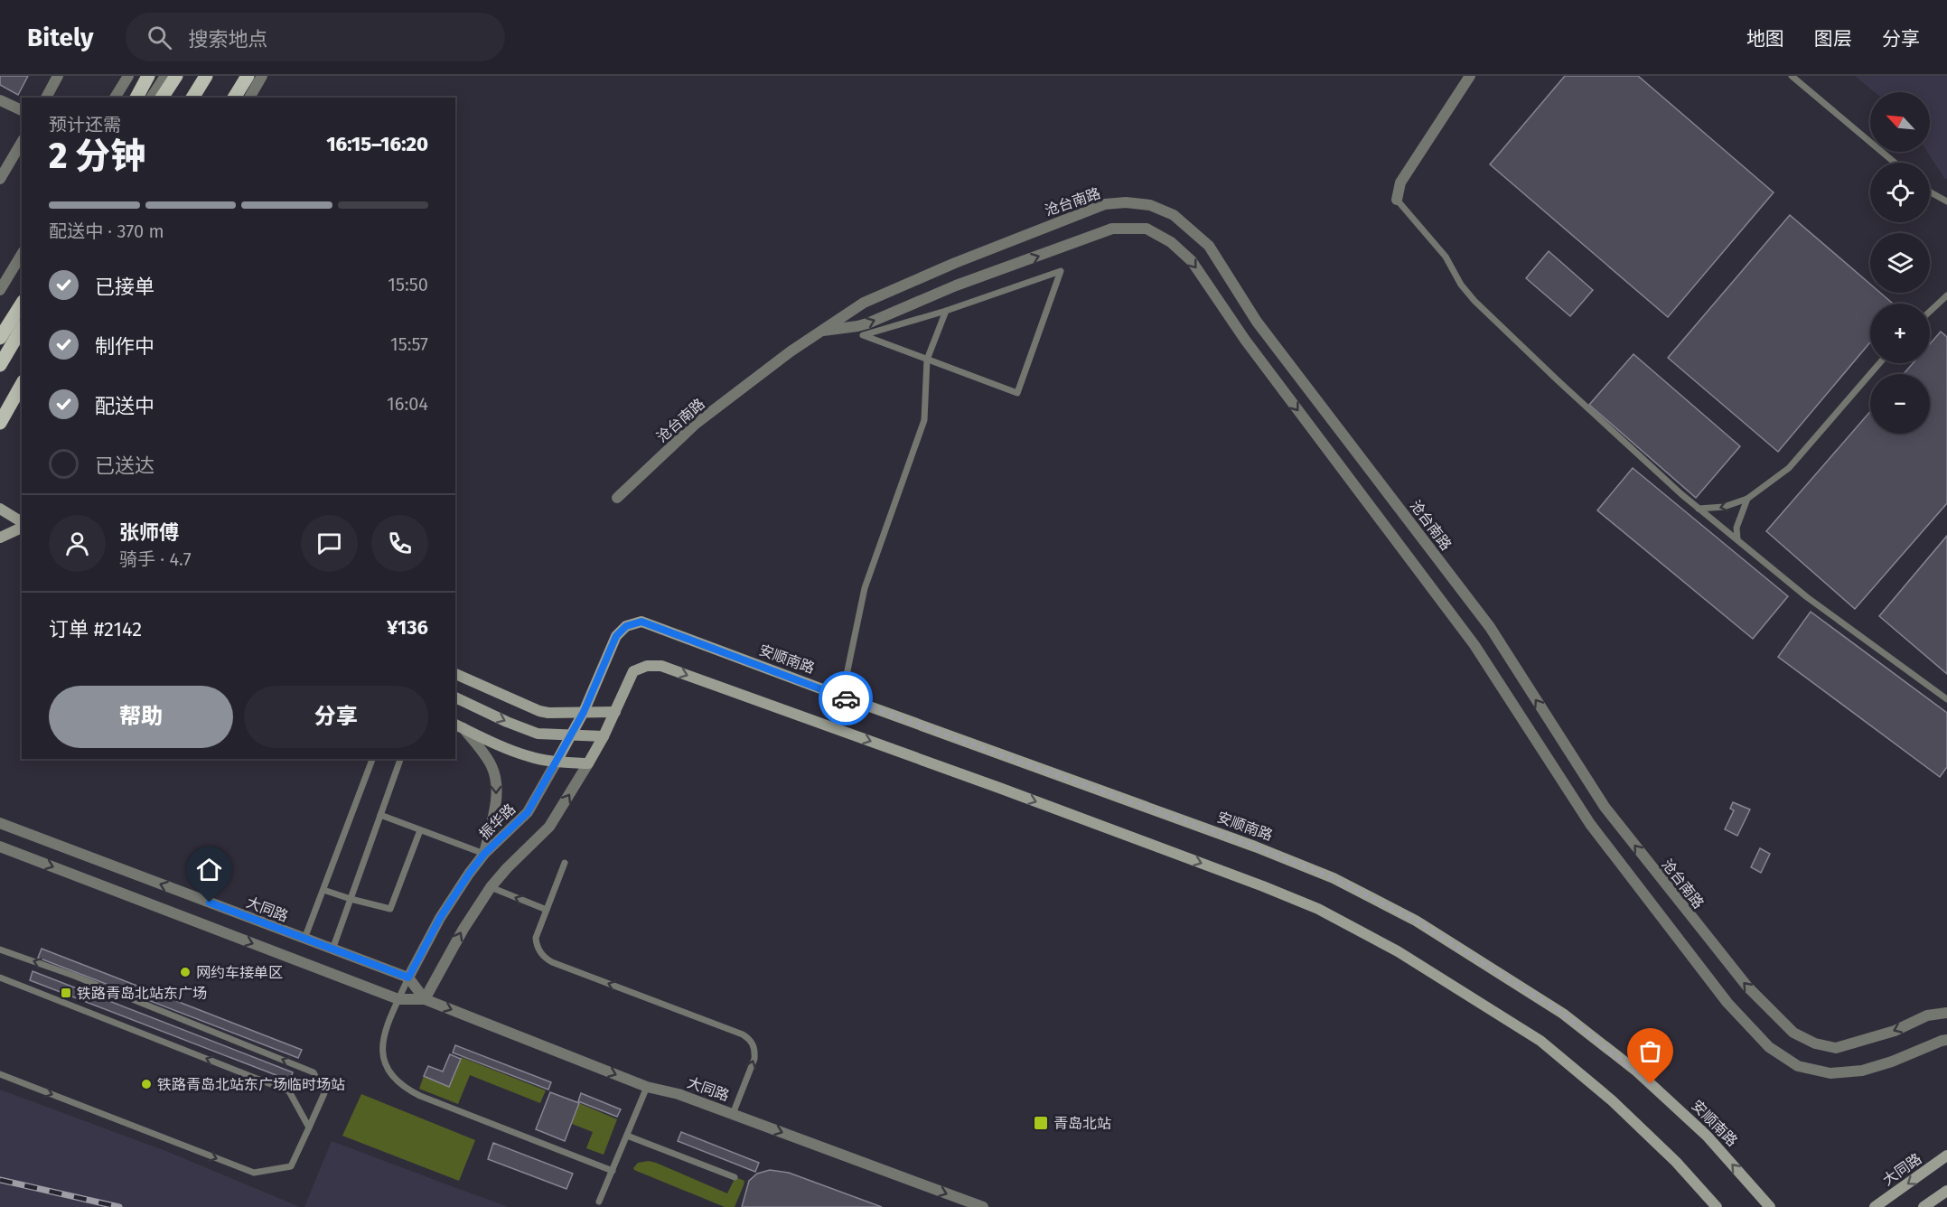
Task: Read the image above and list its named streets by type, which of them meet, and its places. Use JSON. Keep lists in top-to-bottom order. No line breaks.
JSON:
{"streets":{"main road":["安顺南路","振华路","大同路"],"street":["沧台南路"]},"crossings":[["安顺南路","振华路"],["振华路","大同路"]],"places":{"other":["网约车接单区","铁路青岛北站东广场临时场站"],"transit":["铁路青岛北站东广场","青岛北站"]},"north":"top left","page":{"header":"Bitely","search":"搜索地点","nav":["地图","图层","分享"],"map_buttons":["+","−"],"heading":["2 分钟","预计还需","16:15–16:20"],"panel":["张师傅","骑手 · 4.7","订单 #2142","¥136"],"bar":"配送中 · 370 m","list":[["已接单","15:50"],["制作中","15:57"],["配送中","16:04"],"已送达"],"buttons":["帮助","分享"]}}
